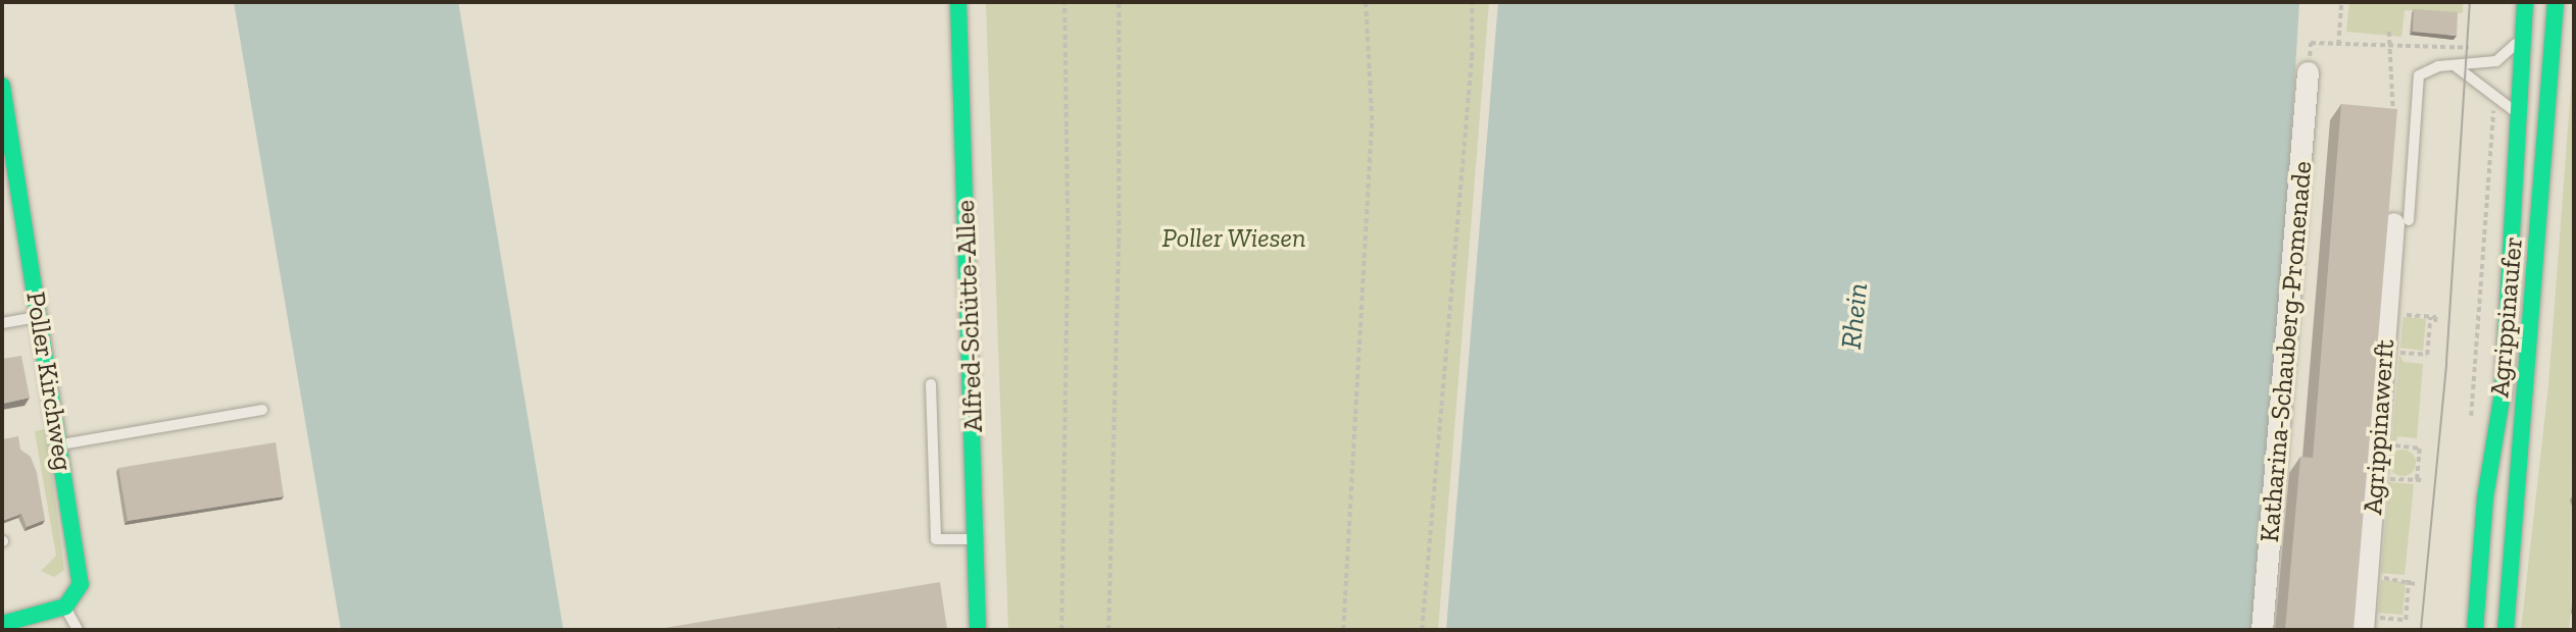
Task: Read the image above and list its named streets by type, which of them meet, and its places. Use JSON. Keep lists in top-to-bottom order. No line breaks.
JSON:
{"streets":{"main road":["Alfred-Schütte-Allee","Agrippinaufer","Poller Kirchweg"],"street":["Katharina-Schauberg-Promenade","Agrippinawerft"]},"water":["Rhein"],"parks":["Poller Wiesen"]}
